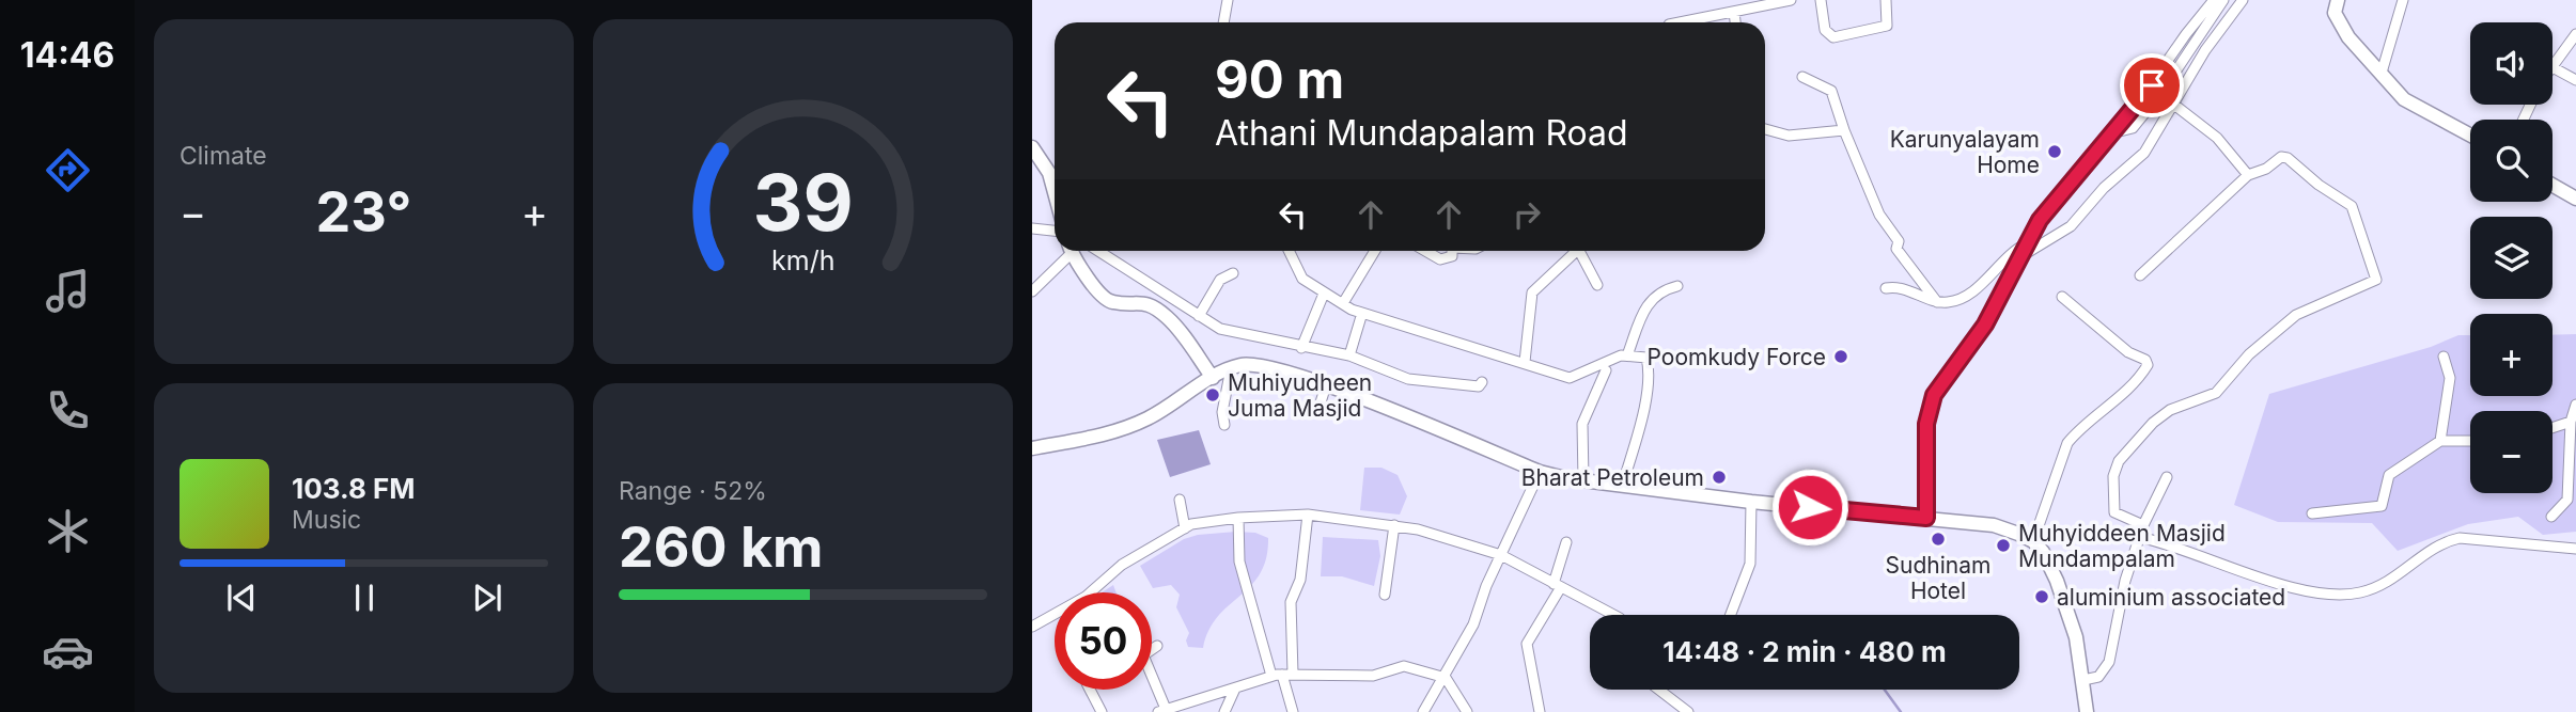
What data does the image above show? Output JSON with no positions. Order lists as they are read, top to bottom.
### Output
{
  "places": [
    "Karunyalayam Home",
    "Poomkudy Force",
    "Muhiyudheen Juma Masjid",
    "Bharat Petroleum",
    "Sudhinam Hotel",
    "Muhyiddeen Masjid Mundampalam",
    "aluminium associated"
  ],
  "page": {
    "tabs": "14:46",
    "tile": [
      "Climate",
      ["Range · 52%", "260 km"]
    ],
    "map_buttons": ["+", "−"],
    "turn": ["90 m", "Athani Mundapalam Road"],
    "heat": ["−", "23°", "+"],
    "song": ["103.8 FM", "Music"],
    "limit": "50",
    "trip": "14:48 · 2 min · 480 m",
    "gauge": ["39", "km/h"]
  }
}
